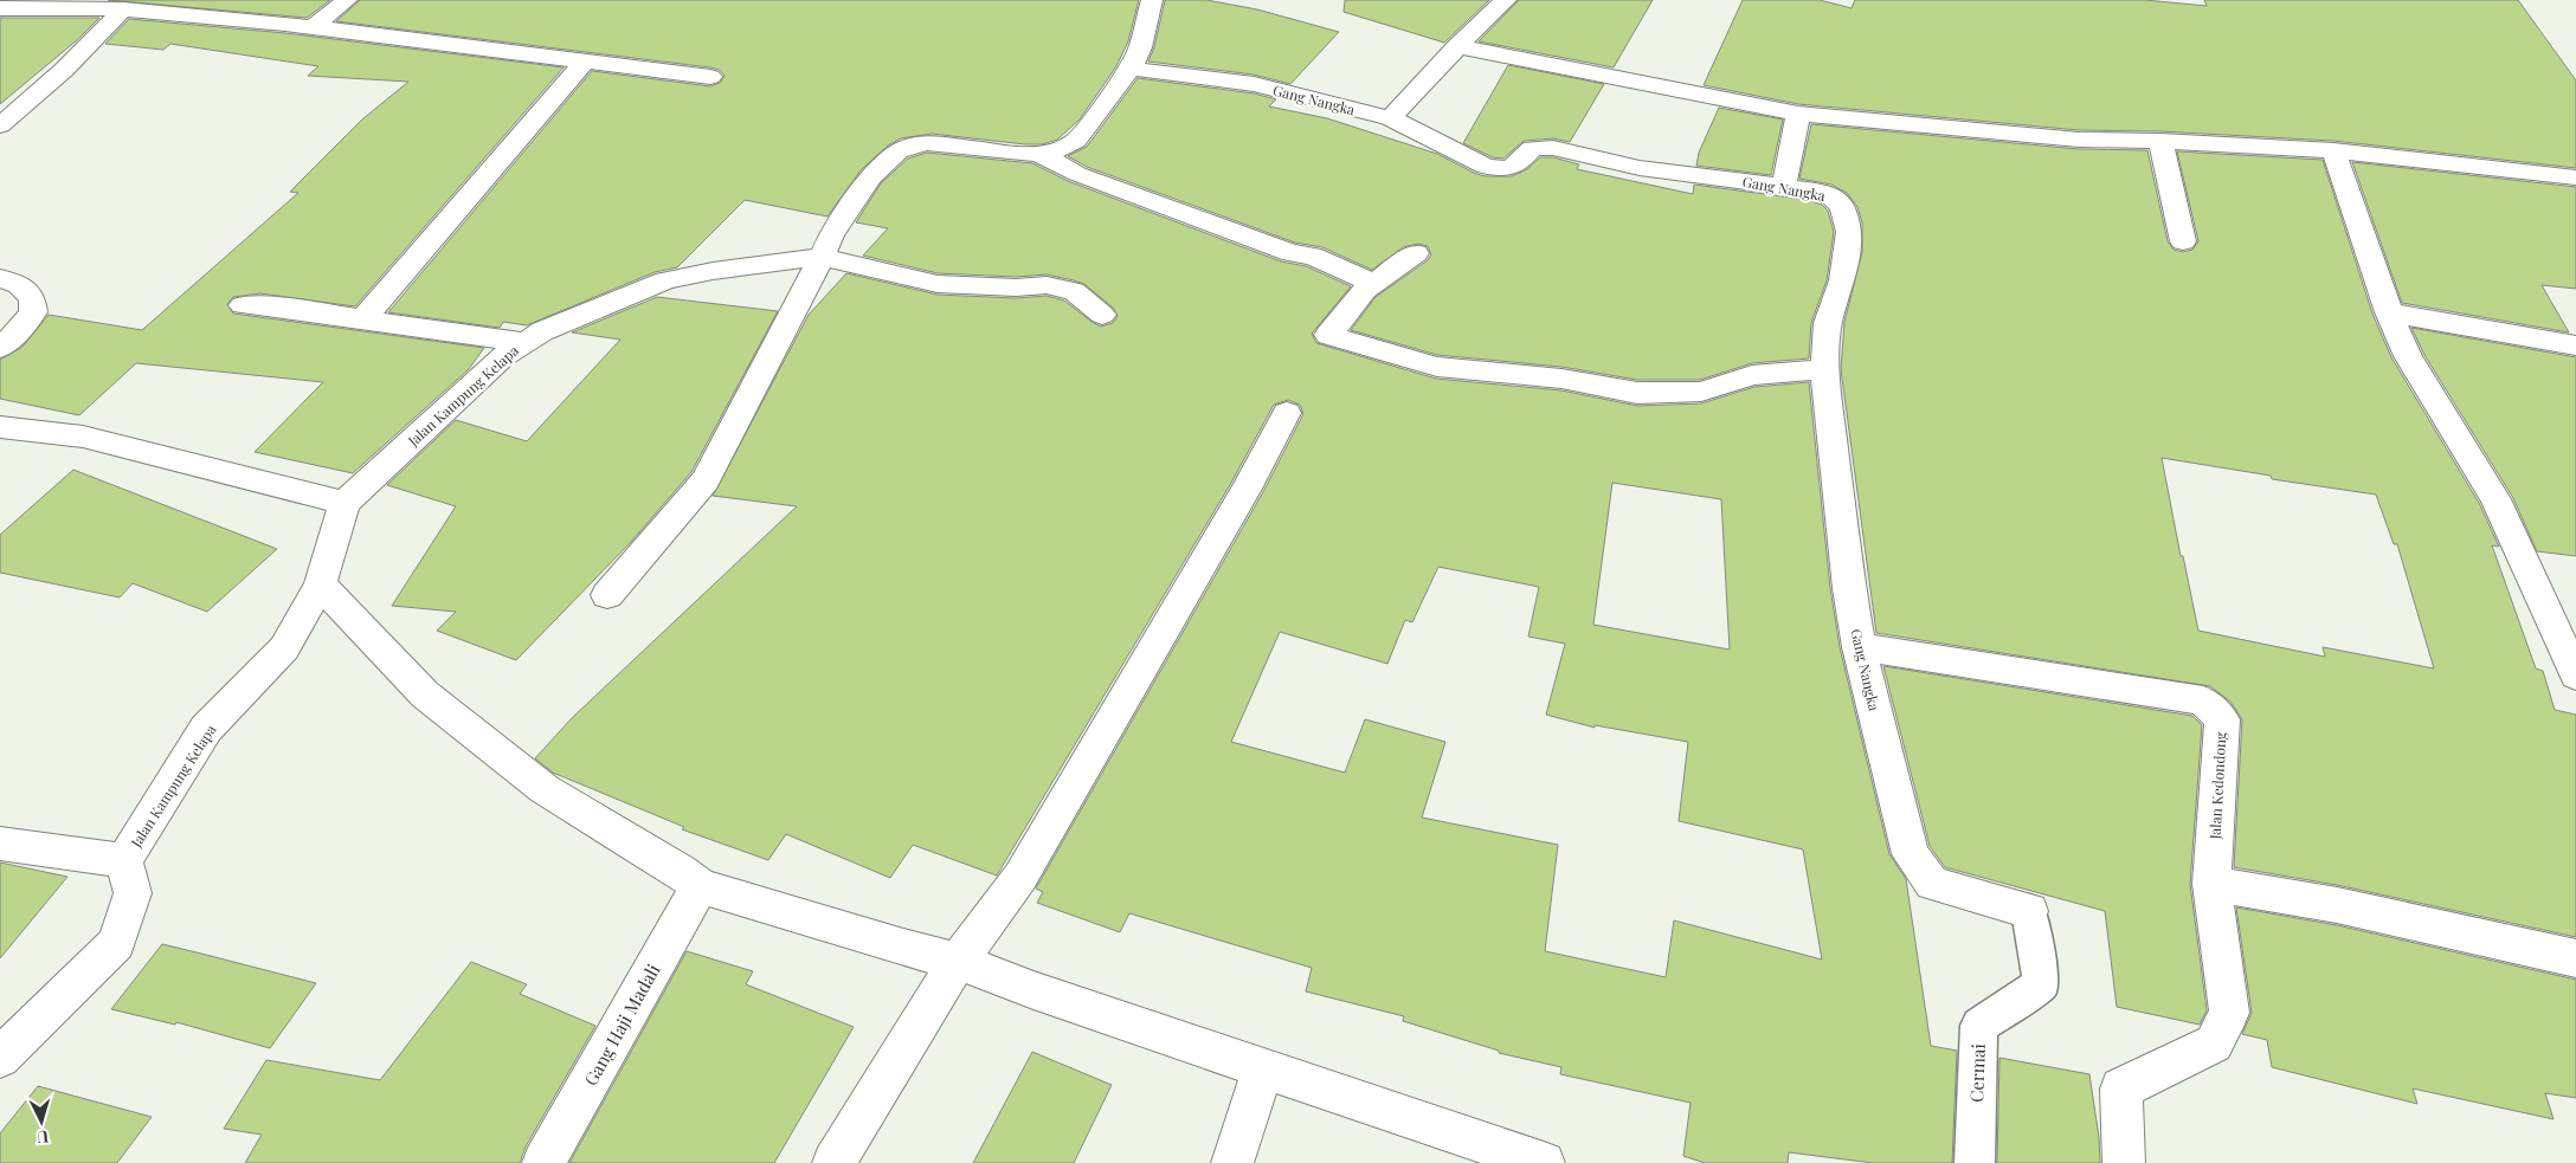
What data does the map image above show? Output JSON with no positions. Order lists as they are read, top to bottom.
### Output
{
  "streets": {
    "street": [
      "Gang Nangka",
      "Jalan Kampung Kelapa",
      "Jalan Kedondong",
      "Gang Haji Madali"
    ],
    "lane": ["Cermai"]
  },
  "crossings": [
    ["Gang Nangka", "Jalan Kedondong"],
    ["Gang Nangka", "Cermai"]
  ],
  "north": "bottom"
}
